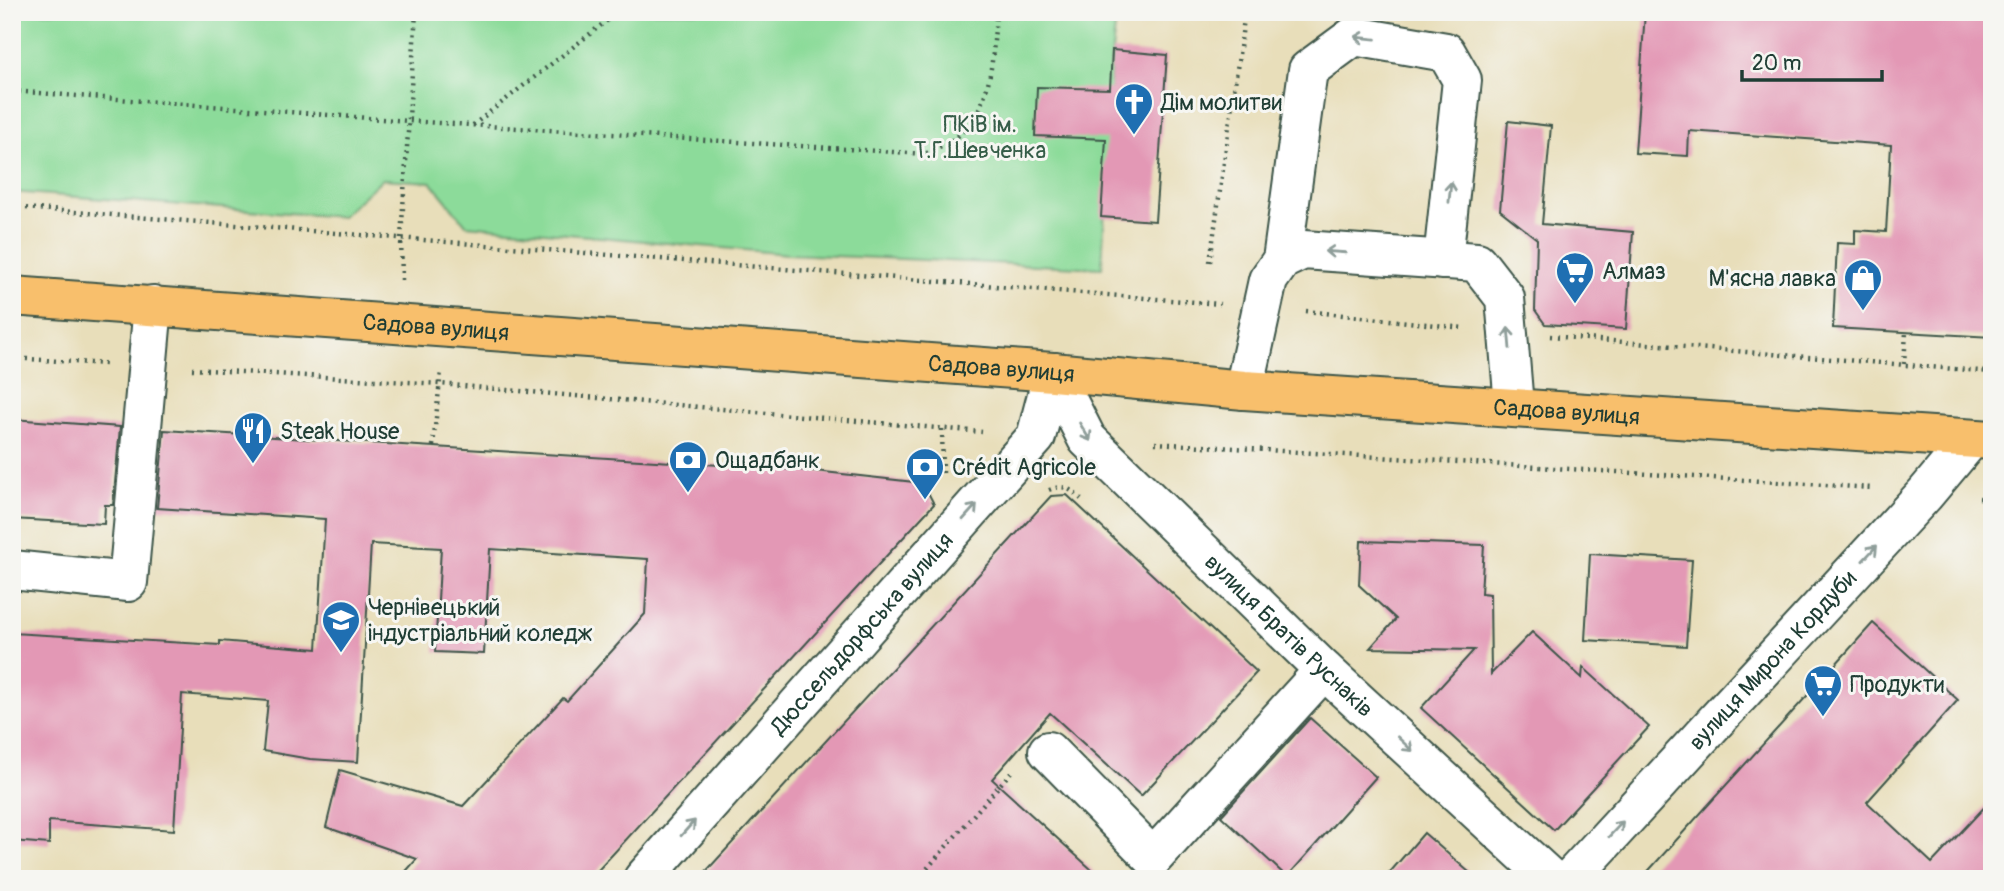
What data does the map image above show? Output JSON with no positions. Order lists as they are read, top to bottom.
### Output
{
  "streets": {
    "main road": ["Садова вулиця"],
    "street": ["Дюссельдорфська вулиця", "вулиця Братів Руснаків", "вулиця Мирона Кордуби"]
  },
  "crossings": [
    ["Садова вулиця", "Дюссельдорфська вулиця"],
    ["Садова вулиця", "вулиця Братів Руснаків"],
    ["Садова вулиця", "вулиця Мирона Кордуби"],
    ["Дюссельдорфська вулиця", "вулиця Братів Руснаків"]
  ],
  "one_way": ["Дюссельдорфська вулиця", "вулиця Братів Руснаків", "вулиця Мирона Кордуби"],
  "parks": ["ПКіВ ім. Т.Г.Шевченка"],
  "places": {
    "church": ["Дім молитви"],
    "supermarket": ["Алмаз", "Продукти"],
    "shop": ["М'ясна лавка"],
    "restaurant": ["Steak House"],
    "bank": ["Ощадбанк", "Crédit Agricole"],
    "school or university": ["Чернівецький індустріальний коледж"]
  },
  "scale_bar": "20 m"
}
